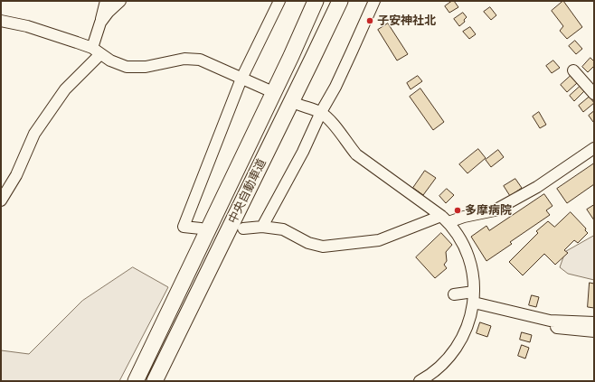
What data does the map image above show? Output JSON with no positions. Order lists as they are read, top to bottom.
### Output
{
  "streets": {
    "highway": ["中央自動車道"]
  },
  "places": ["子安神社北", "多摩病院"]
}
